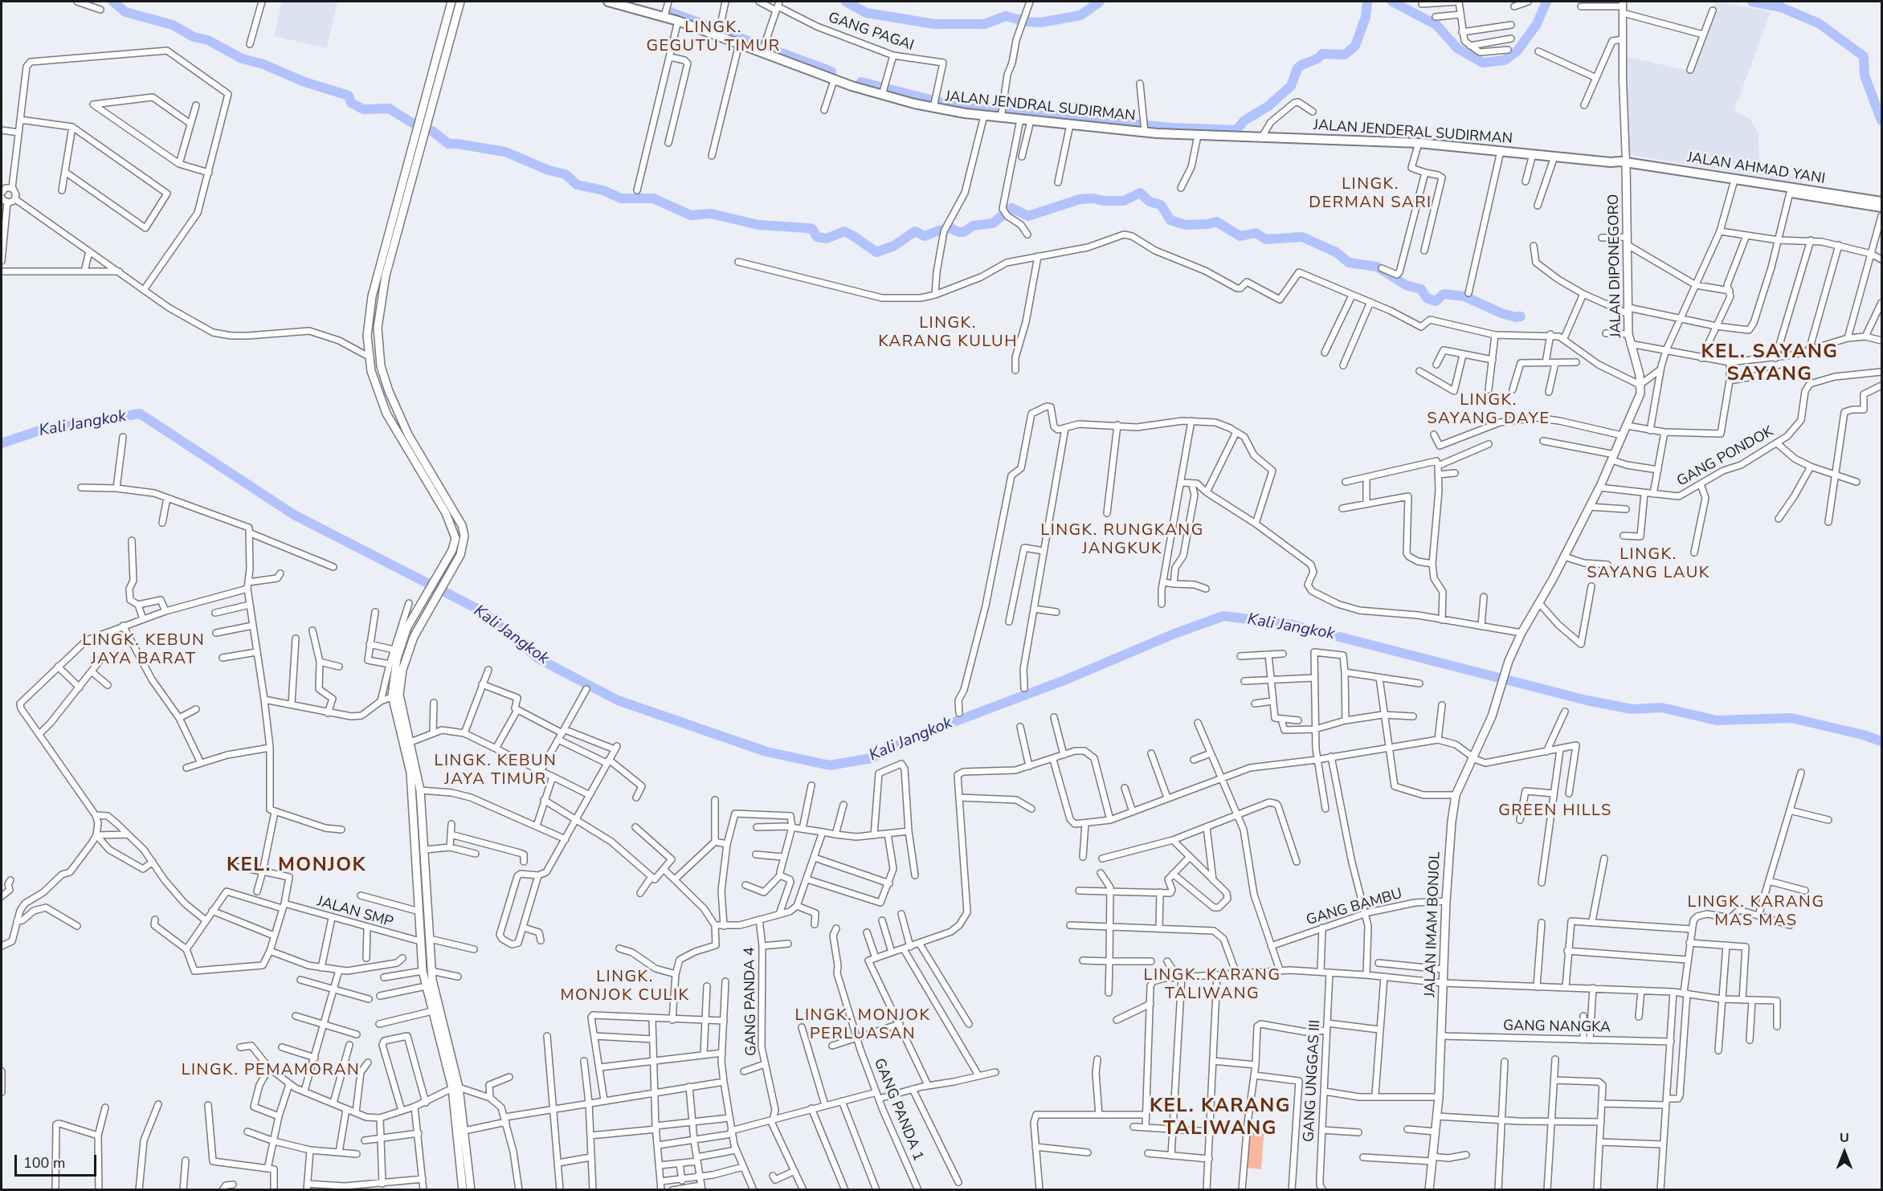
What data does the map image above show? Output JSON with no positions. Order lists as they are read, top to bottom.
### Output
{
  "streets": {
    "highway": ["JALAN JENDRAL SUDIRMAN", "JALAN JENDERAL SUDIRMAN", "JALAN AHMAD YANI"],
    "main road": ["JALAN DIPONEGORO", "JALAN IMAM BONJOL"],
    "street": [
      "GANG PAGAI",
      "GANG PONDOK",
      "GANG BAMBU",
      "JALAN SMP",
      "GANG PANDA 4",
      "GANG NANGKA",
      "GANG UNGGAS III",
      "GANG PANDA 1"
    ]
  },
  "crossings": [
    ["GANG PAGAI", "JALAN JENDRAL SUDIRMAN"],
    ["JALAN JENDRAL SUDIRMAN", "JALAN JENDERAL SUDIRMAN"],
    ["JALAN JENDERAL SUDIRMAN", "JALAN AHMAD YANI"],
    ["JALAN JENDERAL SUDIRMAN", "JALAN DIPONEGORO"],
    ["JALAN AHMAD YANI", "JALAN DIPONEGORO"],
    ["GANG BAMBU", "JALAN IMAM BONJOL"],
    ["JALAN IMAM BONJOL", "GANG NANGKA"]
  ],
  "districts": [
    "LINGK. GEGUTU TIMUR",
    "LINGK. DERMAN SARI",
    "LINGK. KARANG KULUH",
    "KEL. SAYANG SAYANG",
    "LINGK. SAYANG DAYE",
    "LINGK. RUNGKANG JANGKUK",
    "LINGK. SAYANG LAUK",
    "LINGK. KEBUN JAYA BARAT",
    "LINGK. KEBUN JAYA TIMUR",
    "GREEN HILLS",
    "KEL. MONJOK",
    "LINGK. KARANG MAS MAS",
    "LINGK. KARANG TALIWANG",
    "LINGK. MONJOK CULIK",
    "LINGK. MONJOK PERLUASAN",
    "LINGK. PEMAMORAN",
    "KEL. KARANG TALIWANG"
  ],
  "water": ["Kali Jangkok"],
  "scale_bar": "100 m",
  "north": "top"
}
